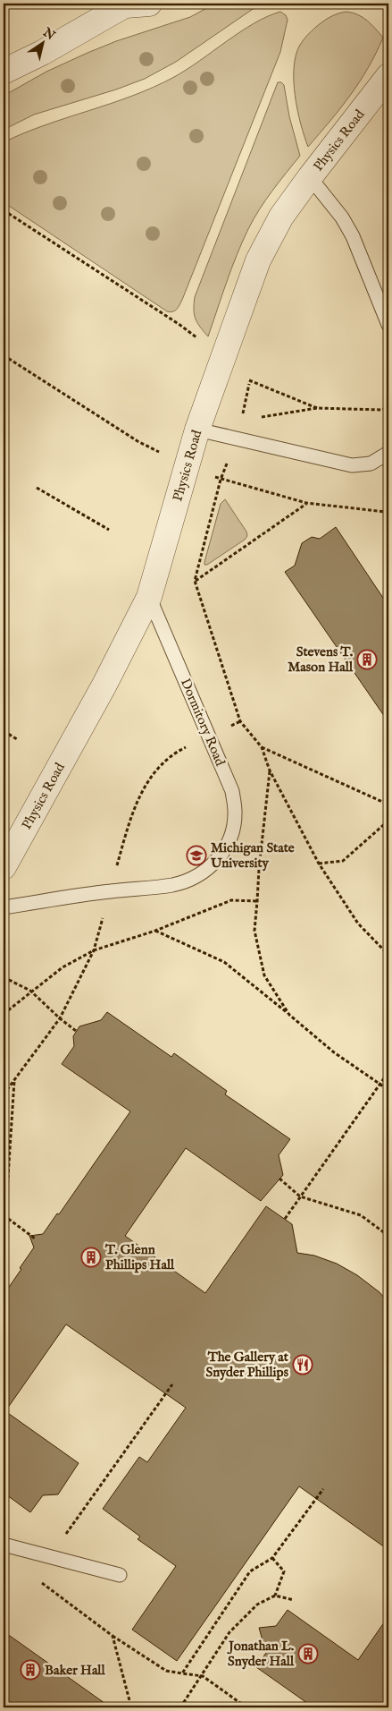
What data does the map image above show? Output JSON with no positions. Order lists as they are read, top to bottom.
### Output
{
  "streets": {
    "street": ["Physics Road"],
    "lane": ["Dormitory Road"]
  },
  "crossings": [
    ["Physics Road", "Dormitory Road"]
  ],
  "places": {
    "building": [
      "Stevens T. Mason Hall",
      "T. Glenn Phillips Hall",
      "Jonathan L. Snyder Hall",
      "Baker Hall"
    ],
    "school or university": ["Michigan State University"],
    "restaurant": ["The Gallery at Snyder Phillips"]
  },
  "north": "top right"
}
